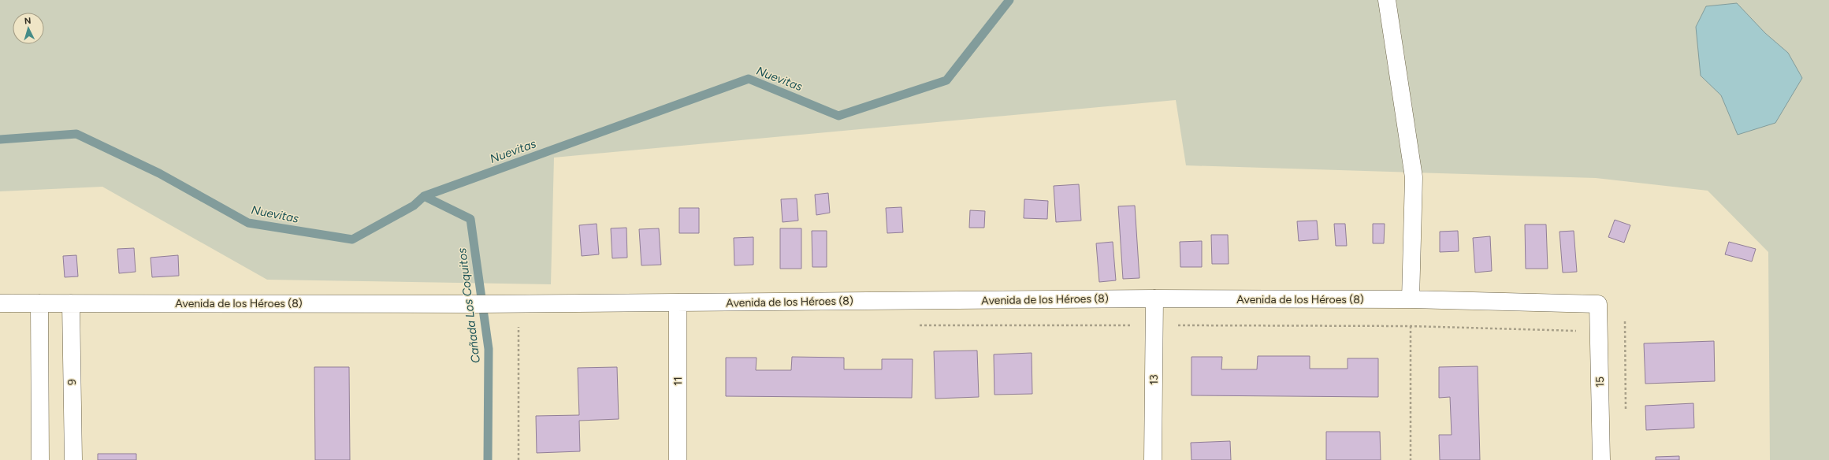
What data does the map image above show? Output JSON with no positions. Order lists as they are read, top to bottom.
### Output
{
  "streets": {
    "street": [
      "Avenida de los Héroes (8)",
      "13",
      "11",
      "9",
      "15"
    ]
  },
  "crossings": [
    ["Avenida de los Héroes (8)", "13"],
    ["Avenida de los Héroes (8)", "11"],
    ["Avenida de los Héroes (8)", "9"],
    ["Avenida de los Héroes (8)", "15"]
  ],
  "water": ["Nuevitas", "Cañada Los Coquitos"],
  "north": "top"
}
